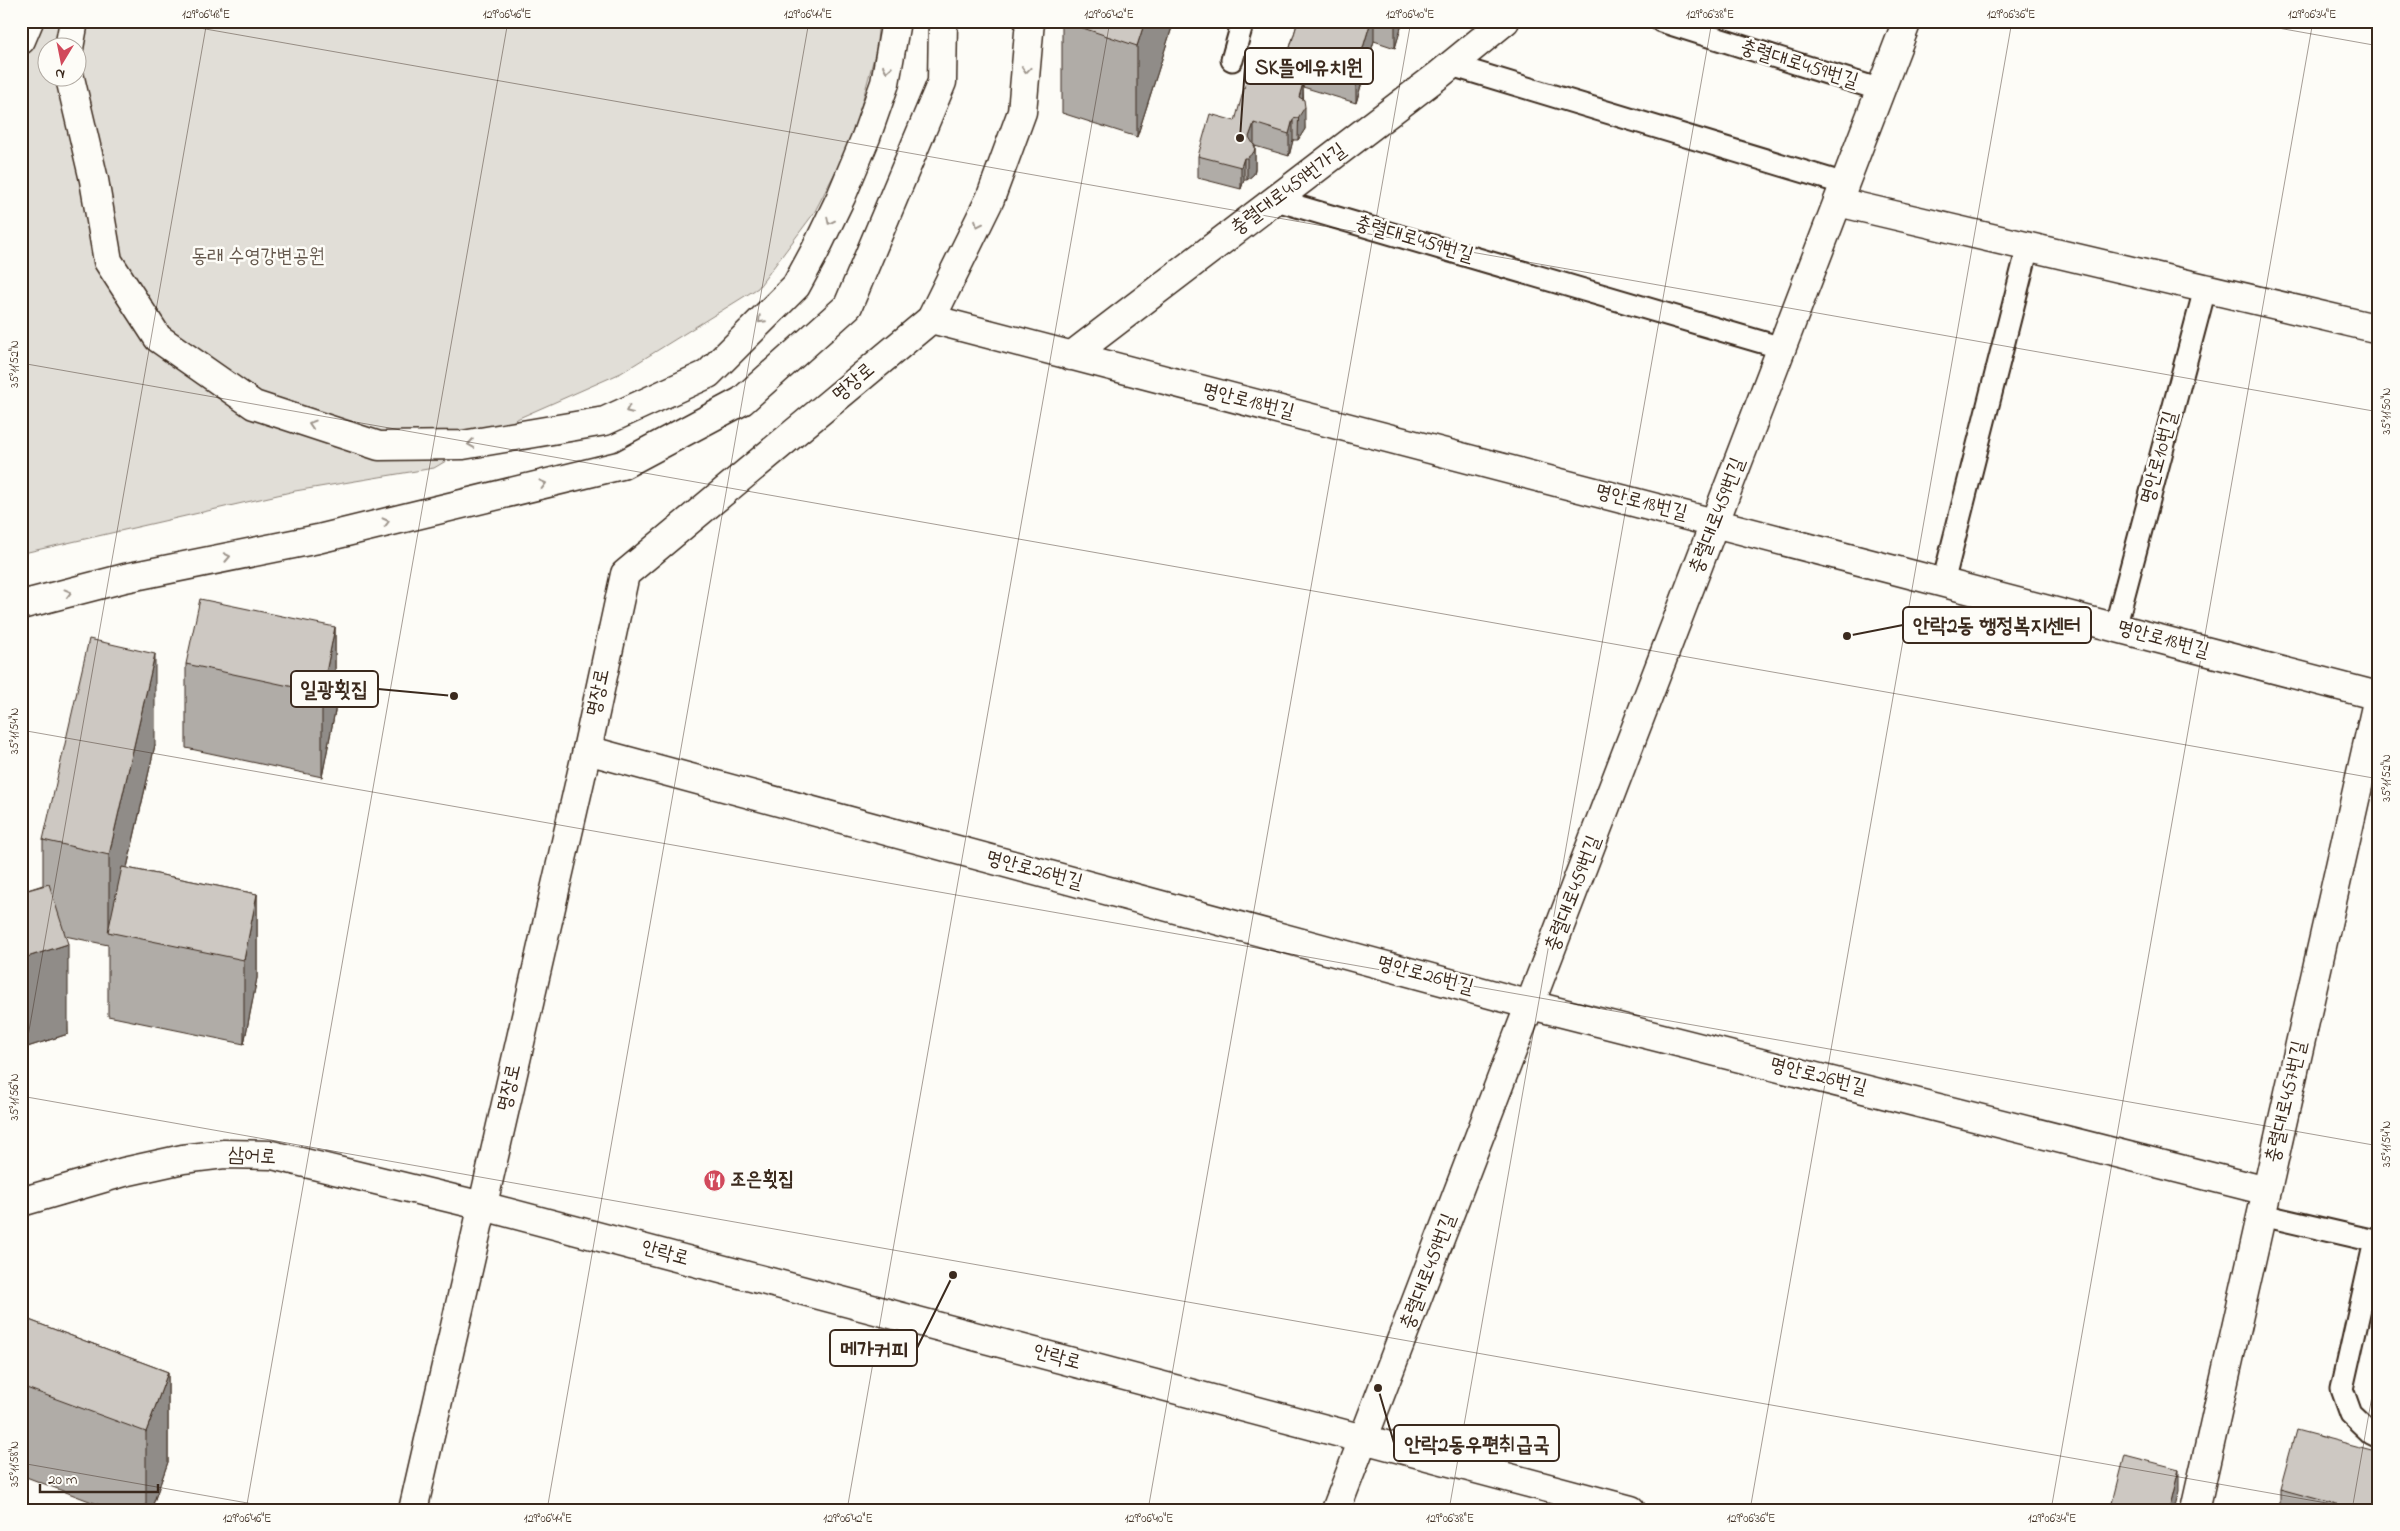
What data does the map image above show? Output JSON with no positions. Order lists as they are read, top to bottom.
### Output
{
  "streets": {
    "main road": [
      "충렬대로459번길",
      "충렬대로459번가길",
      "명장로",
      "명안로18번길",
      "명안로26번길",
      "충렬대로457번길",
      "삼어로",
      "안락로"
    ],
    "lane": ["명안로10번길"]
  },
  "crossings": [
    ["충렬대로459번길", "충렬대로459번가길"],
    ["충렬대로459번길", "명안로18번길"],
    ["충렬대로459번길", "명안로26번길"],
    ["충렬대로459번길", "안락로"],
    ["충렬대로459번가길", "명안로18번길"],
    ["명장로", "명안로18번길"],
    ["명장로", "명안로26번길"],
    ["명장로", "삼어로"],
    ["명장로", "안락로"],
    ["명안로18번길", "명안로10번길"],
    ["명안로18번길", "충렬대로457번길"],
    ["명안로26번길", "충렬대로457번길"],
    ["삼어로", "안락로"]
  ],
  "parks": ["동래 수영강변공원"],
  "places": {
    "other": [
      "SK뜰에유치원",
      "안락2동 행정복지센터",
      "일광횟집",
      "메가커피",
      "안락2동우편취급국"
    ],
    "restaurant": ["조은횟집"]
  },
  "scale_bar": "20 m",
  "north": "bottom",
  "coordinates": [
    "129°06'48\"E",
    "129°06'46\"E",
    "129°06'44\"E",
    "129°06'42\"E",
    "129°06'40\"E",
    "129°06'38\"E",
    "129°06'36\"E",
    "129°06'34\"E",
    "35°11'52\"N",
    "35°11'50\"N",
    "35°11'54\"N",
    "35°11'56\"N",
    "35°11'58\"N"
  ]
}
